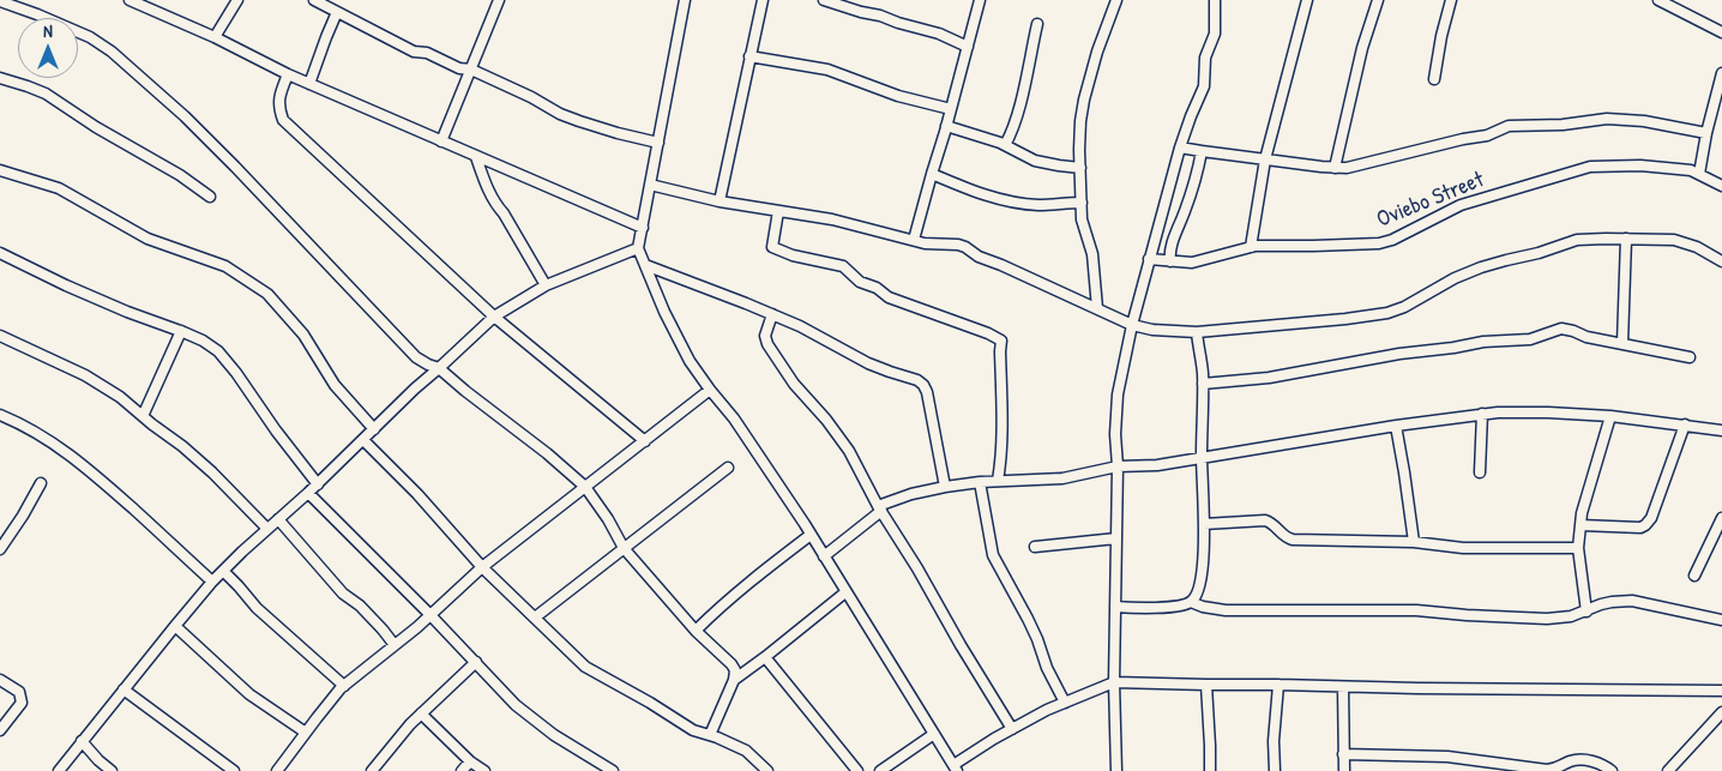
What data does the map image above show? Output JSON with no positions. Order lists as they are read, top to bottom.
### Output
{
  "streets": {
    "street": ["Oviebo Street"]
  },
  "north": "top"
}
